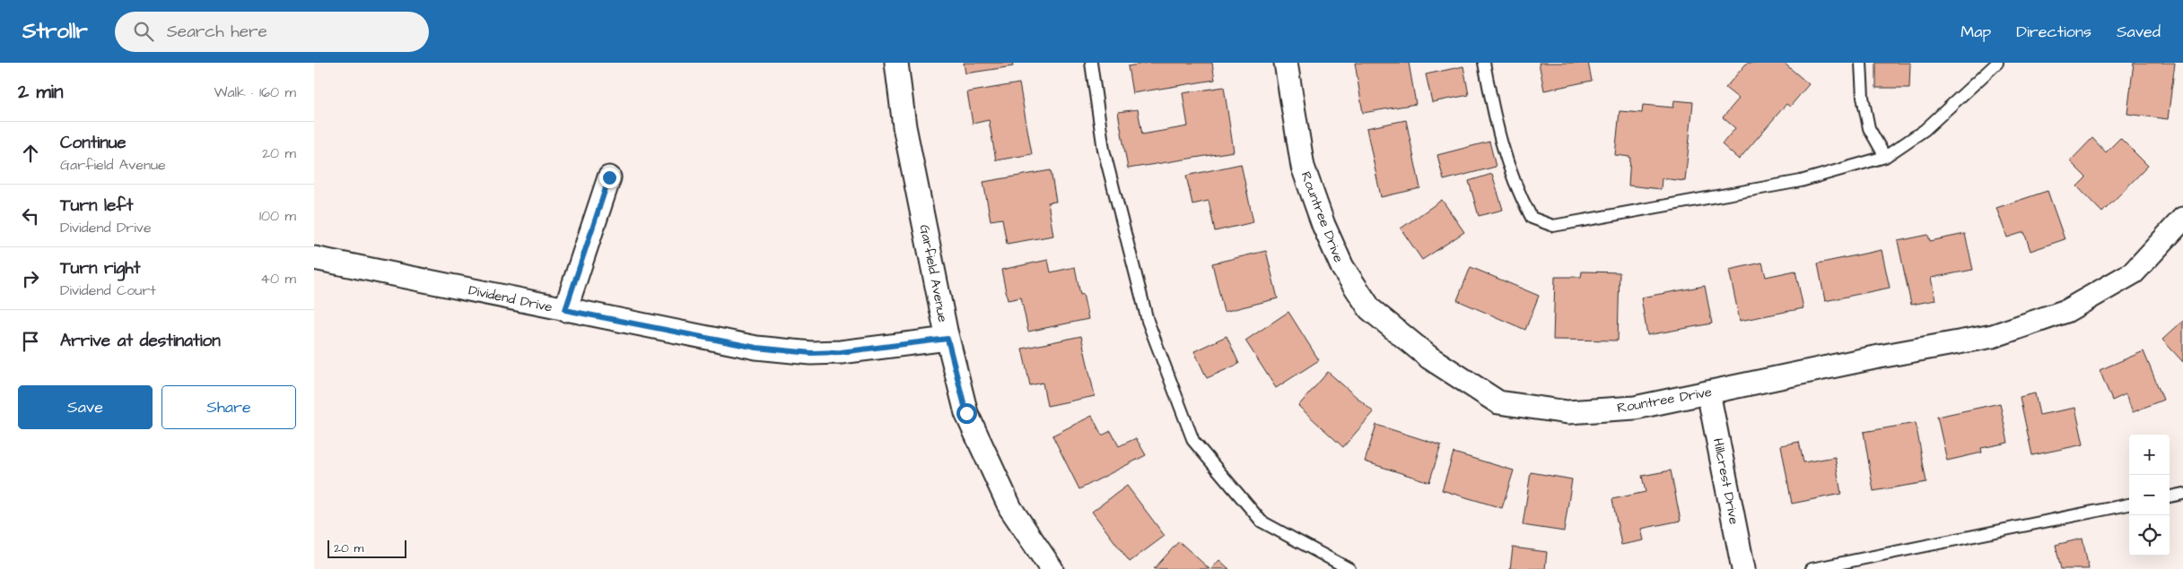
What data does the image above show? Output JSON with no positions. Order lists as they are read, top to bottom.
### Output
{
  "streets": {
    "street": [
      "Rountree Drive",
      "Garfield Avenue",
      "Dividend Drive",
      "Hillcrest Drive"
    ]
  },
  "crossings": [
    ["Rountree Drive", "Hillcrest Drive"],
    ["Garfield Avenue", "Dividend Drive"]
  ],
  "scale_bar": "20 m",
  "page": {
    "header": "Strollr",
    "search": "Search here",
    "nav": ["Map", "Directions", "Saved"],
    "heading": ["2 min", "Walk · 160 m"],
    "list": [
      ["Continue", "Garfield Avenue", "20 m"],
      ["Turn left", "Dividend Drive", "100 m"],
      ["Turn right", "Dividend Court", "40 m"],
      "Arrive at destination"
    ],
    "buttons": ["Save", "Share"],
    "map_buttons": ["+", "−"],
    "scale": "20 m"
  }
}
